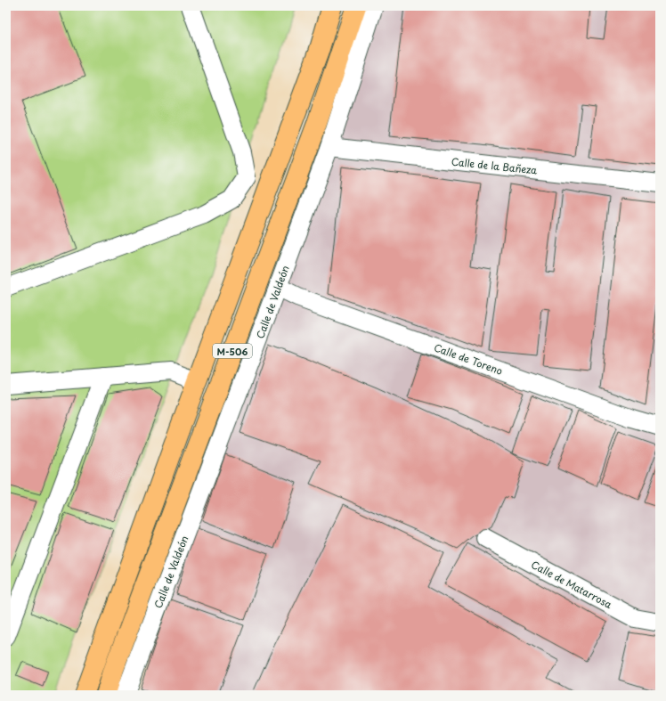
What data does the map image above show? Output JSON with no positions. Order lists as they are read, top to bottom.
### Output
{
  "streets": {
    "main road": ["M-506"],
    "street": [
      "Calle de la Bañeza",
      "Calle de Valdeón",
      "Calle de Toreno",
      "Calle de Matarrosa"
    ]
  },
  "crossings": [
    ["Calle de la Bañeza", "Calle de Valdeón"],
    ["Calle de Valdeón", "Calle de Toreno"]
  ]
}
